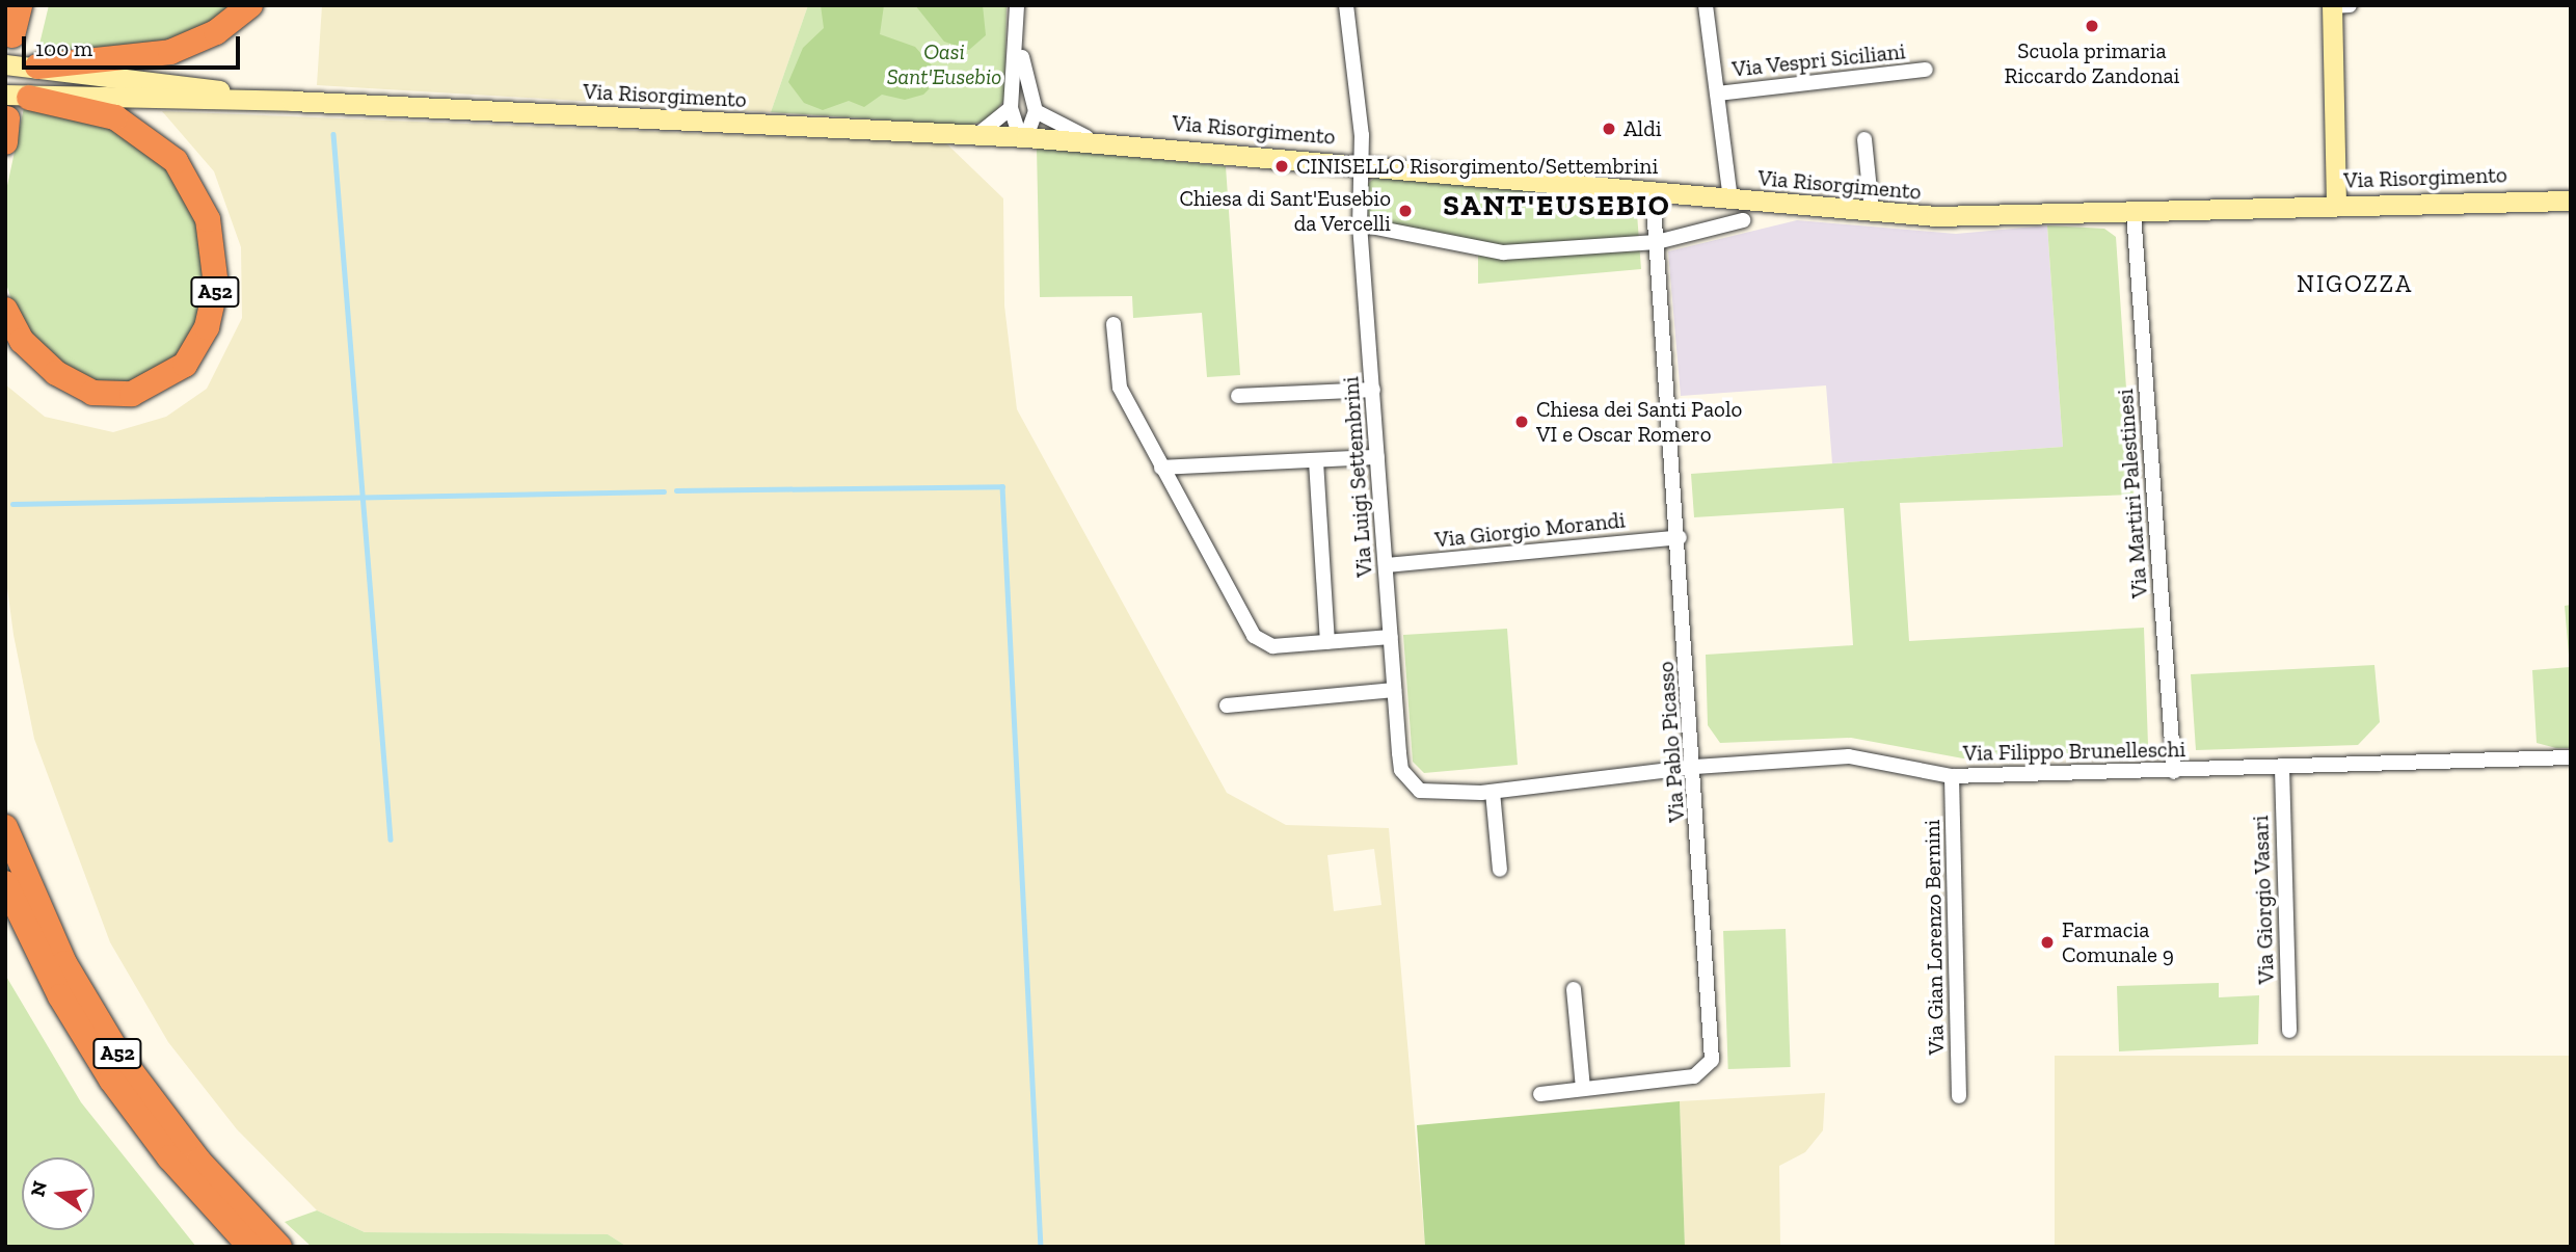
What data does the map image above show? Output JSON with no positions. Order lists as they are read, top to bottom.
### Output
{
  "streets": {
    "highway": ["A52"],
    "street": [
      "Via Vespri Siciliani",
      "Via Risorgimento",
      "Via Luigi Settembrini",
      "Via Martiri Palestinesi",
      "Via Giorgio Morandi",
      "Via Pablo Picasso",
      "Via Filippo Brunelleschi",
      "Via Giorgio Vasari",
      "Via Gian Lorenzo Bernini"
    ]
  },
  "crossings": [
    ["Via Risorgimento", "A52"],
    ["Via Risorgimento", "Via Luigi Settembrini"],
    ["Via Risorgimento", "Via Martiri Palestinesi"],
    ["Via Risorgimento", "Via Pablo Picasso"],
    ["Via Luigi Settembrini", "Via Giorgio Morandi"],
    ["Via Luigi Settembrini", "Via Filippo Brunelleschi"],
    ["Via Martiri Palestinesi", "Via Filippo Brunelleschi"],
    ["Via Giorgio Morandi", "Via Pablo Picasso"],
    ["Via Pablo Picasso", "Via Filippo Brunelleschi"],
    ["Via Filippo Brunelleschi", "Via Giorgio Vasari"],
    ["Via Filippo Brunelleschi", "Via Gian Lorenzo Bernini"]
  ],
  "districts": ["SANT'EUSEBIO", "NIGOZZA"],
  "parks": ["Oasi Sant'Eusebio"],
  "places": [
    "Scuola primaria Riccardo Zandonai",
    "Aldi",
    "CINISELLO Risorgimento/Settembrini",
    "Chiesa di Sant'Eusebio da Vercelli",
    "Chiesa dei Santi Paolo VI e Oscar Romero",
    "Farmacia Comunale 9"
  ],
  "scale_bar": "100 m",
  "north": "left"
}
